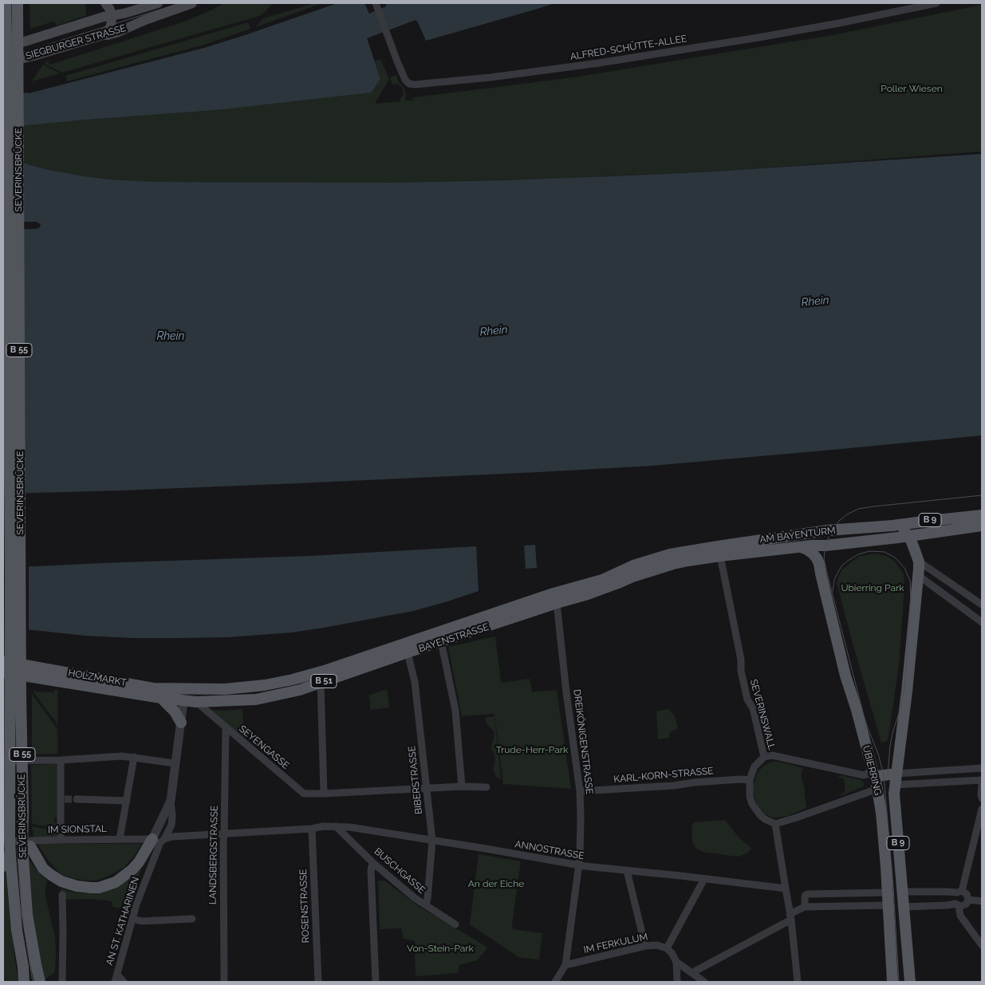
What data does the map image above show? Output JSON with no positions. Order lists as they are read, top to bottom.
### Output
{
  "streets": {
    "main road": [
      "SIEGBURGER STRASSE",
      "SEVERINSBRÜCKE",
      "B 55",
      "B 9",
      "AM BAYENTURM",
      "BAYENSTRASSE",
      "HOLZMARKT",
      "B 51",
      "UBIERRING"
    ],
    "street": [
      "ALFRED-SCHÜTTE-ALLEE",
      "SEVERINSWALL",
      "DREIKÖNIGENSTRASSE",
      "SEYENGASSE",
      "KARL-KORN-STRASSE",
      "BIBERSTRASSE",
      "IM SIONSTAL",
      "ANNOSTRASSE",
      "LANDSBERGSTRASSE",
      "BUSCHGASSE",
      "ROSENSTRASSE",
      "AN ST. KATHARINEN",
      "IM FERKULUM"
    ]
  },
  "crossings": [
    ["SEVERINSBRÜCKE", "IM SIONSTAL"],
    ["B 9", "AM BAYENTURM"],
    ["B 9", "B 51"],
    ["B 9", "UBIERRING"],
    ["AM BAYENTURM", "BAYENSTRASSE"],
    ["AM BAYENTURM", "B 51"],
    ["AM BAYENTURM", "SEVERINSWALL"],
    ["BAYENSTRASSE", "HOLZMARKT"],
    ["BAYENSTRASSE", "SEVERINSWALL"],
    ["BAYENSTRASSE", "DREIKÖNIGENSTRASSE"],
    ["BAYENSTRASSE", "SEYENGASSE"],
    ["BAYENSTRASSE", "BIBERSTRASSE"],
    ["SEVERINSWALL", "KARL-KORN-STRASSE"],
    ["DREIKÖNIGENSTRASSE", "KARL-KORN-STRASSE"],
    ["DREIKÖNIGENSTRASSE", "ANNOSTRASSE"],
    ["DREIKÖNIGENSTRASSE", "IM FERKULUM"],
    ["SEYENGASSE", "BIBERSTRASSE"],
    ["SEYENGASSE", "LANDSBERGSTRASSE"],
    ["BIBERSTRASSE", "ANNOSTRASSE"],
    ["BIBERSTRASSE", "BUSCHGASSE"],
    ["ANNOSTRASSE", "BUSCHGASSE"],
    ["ANNOSTRASSE", "ROSENSTRASSE"]
  ],
  "water": ["Rhein"],
  "parks": [
    "Poller Wiesen",
    "Ubierring Park",
    "Trude-Herr-Park",
    "An der Eiche",
    "Von-Stein-Park"
  ]
}
